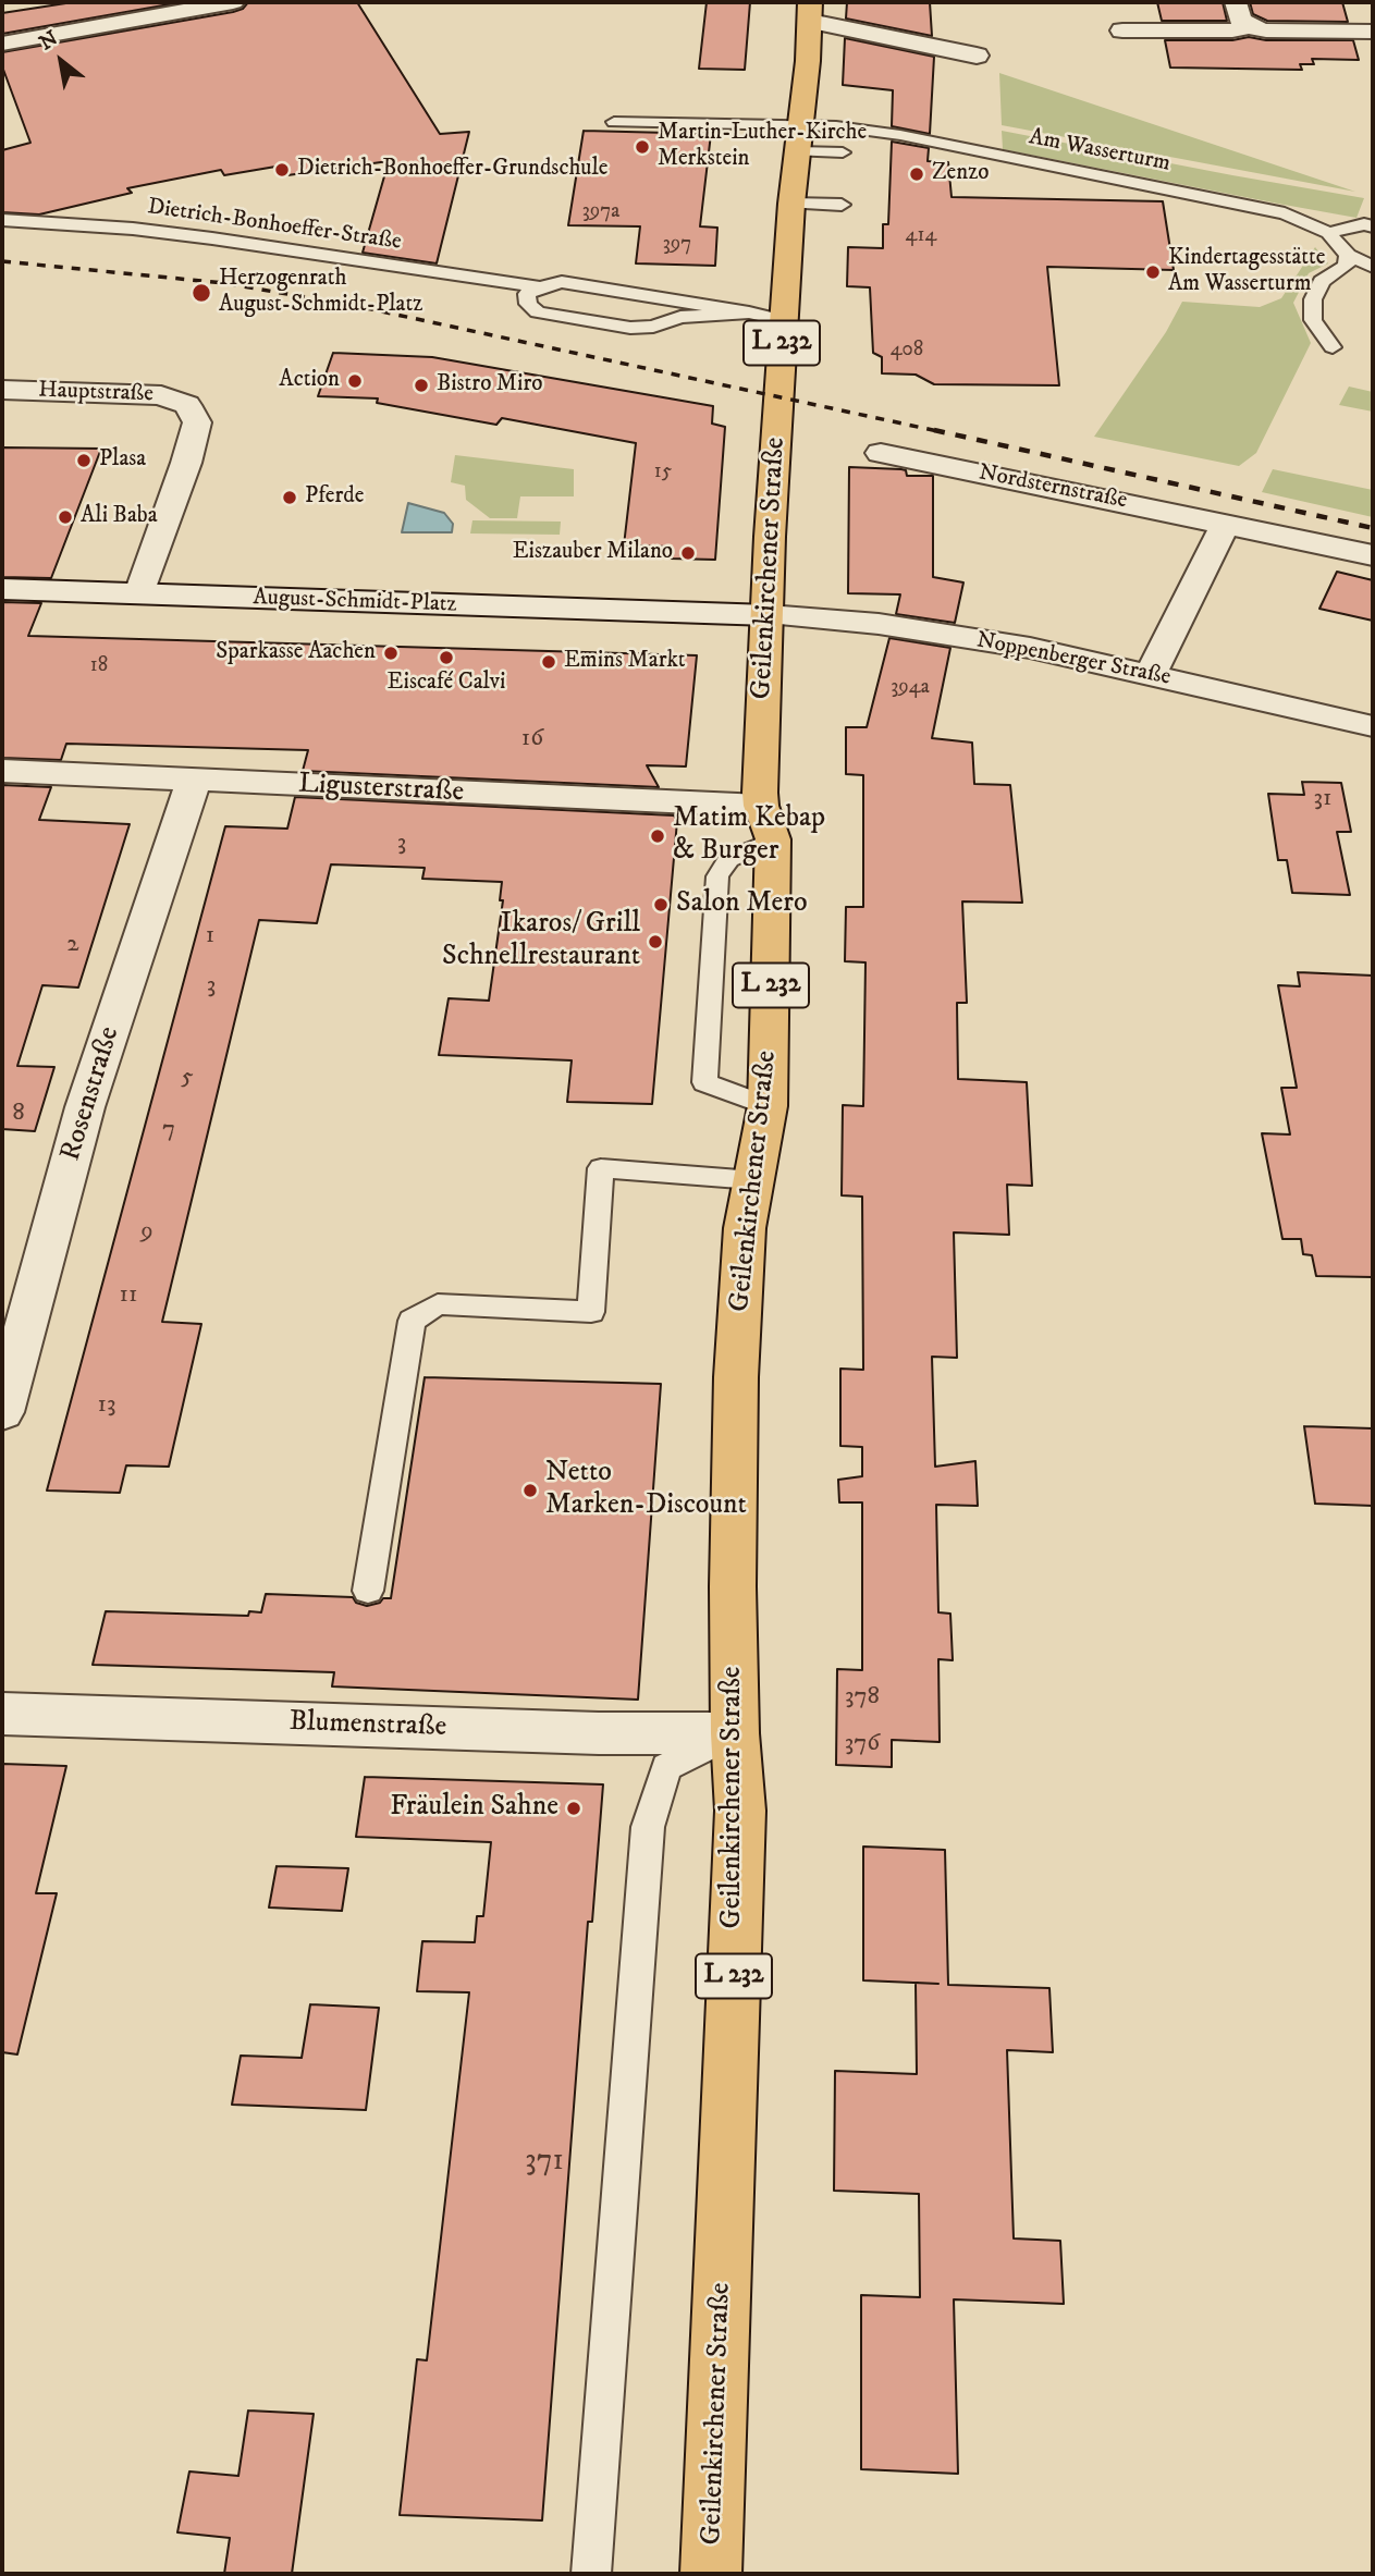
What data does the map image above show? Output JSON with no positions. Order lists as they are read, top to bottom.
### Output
{
  "streets": {
    "main road": ["L 232", "Geilenkirchener Straße"],
    "street": [
      "Hauptstraße",
      "Nordsternstraße",
      "August-Schmidt-Platz",
      "Noppenberger Straße",
      "Ligusterstraße",
      "Rosenstraße",
      "Blumenstraße"
    ],
    "lane": ["Am Wasserturm", "Dietrich-Bonhoeffer-Straße"]
  },
  "crossings": [
    ["Am Wasserturm", "Geilenkirchener Straße"],
    ["Dietrich-Bonhoeffer-Straße", "Geilenkirchener Straße"],
    ["Hauptstraße", "August-Schmidt-Platz"],
    ["Geilenkirchener Straße", "August-Schmidt-Platz"],
    ["Geilenkirchener Straße", "Noppenberger Straße"],
    ["Geilenkirchener Straße", "Ligusterstraße"],
    ["Geilenkirchener Straße", "Blumenstraße"],
    ["August-Schmidt-Platz", "Noppenberger Straße"],
    ["Ligusterstraße", "Rosenstraße"]
  ],
  "places": [
    "Martin-Luther-Kirche Merkstein",
    "Dietrich-Bonhoeffer-Grundschule",
    "Zenzo",
    "Kindertagesstätte Am Wasserturm",
    "Herzogenrath August-Schmidt-Platz",
    "Action",
    "Bistro Miro",
    "Plasa",
    "Pferde",
    "Ali Baba",
    "Eiszauber Milano",
    "Sparkasse Aachen",
    "Eiscafé Calvi",
    "Emins Markt",
    "Matim Kebap & Burger",
    "Salon Mero",
    "Ikaros/ Grill Schnellrestaurant",
    "Netto Marken-Discount",
    "Fräulein Sahne"
  ],
  "house_numbers": [
    "397a",
    "414",
    "397",
    "408",
    "15",
    "18",
    "394a",
    "16",
    "31",
    "3",
    "1",
    "2",
    "3",
    "5",
    "8",
    "7",
    "9",
    "11",
    "13",
    "378",
    "376",
    "371"
  ],
  "north": "top left"
}
